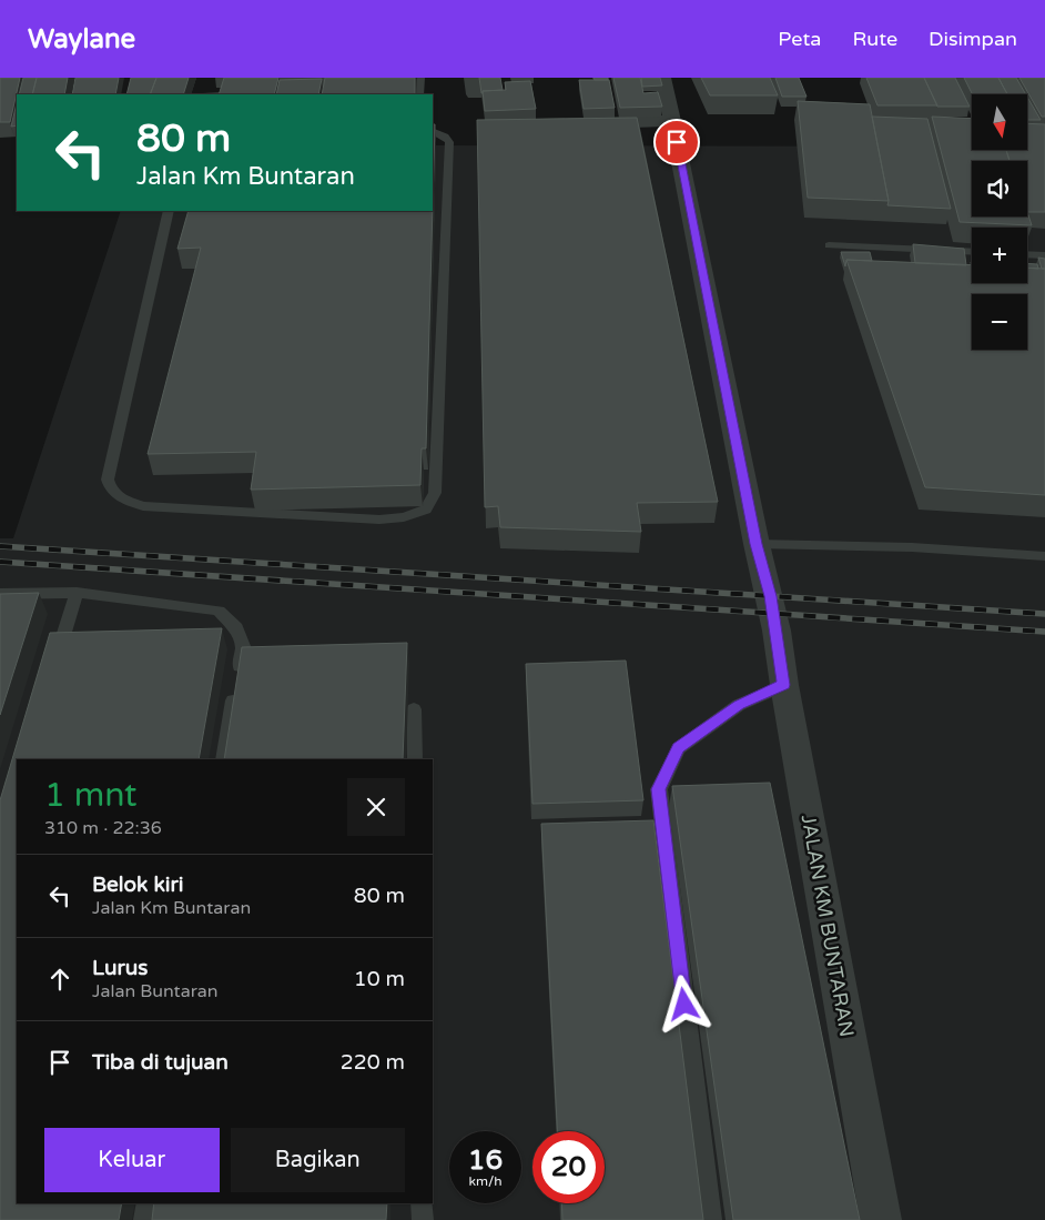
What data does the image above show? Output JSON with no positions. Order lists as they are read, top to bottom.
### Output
{
  "streets": {
    "street": ["JALAN KM BUNTARAN"]
  },
  "north": "bottom",
  "page": {
    "header": "Waylane",
    "nav": ["Peta", "Rute", "Disimpan"],
    "map_buttons": ["+", "−"],
    "turn": ["80 m", "Jalan Km Buntaran"],
    "heading": ["1 mnt", "310 m · 22:36"],
    "list": [
      {
        "name": "Belok kiri",
        "note": "Jalan Km Buntaran",
        "value": "80 m"
      },
      {
        "name": "Lurus",
        "note": "Jalan Buntaran",
        "value": "10 m"
      },
      {
        "name": "Tiba di tujuan",
        "value": "220 m"
      }
    ],
    "buttons": ["Keluar", "Bagikan"],
    "speed": "16 km/h",
    "limit": "20"
  }
}
